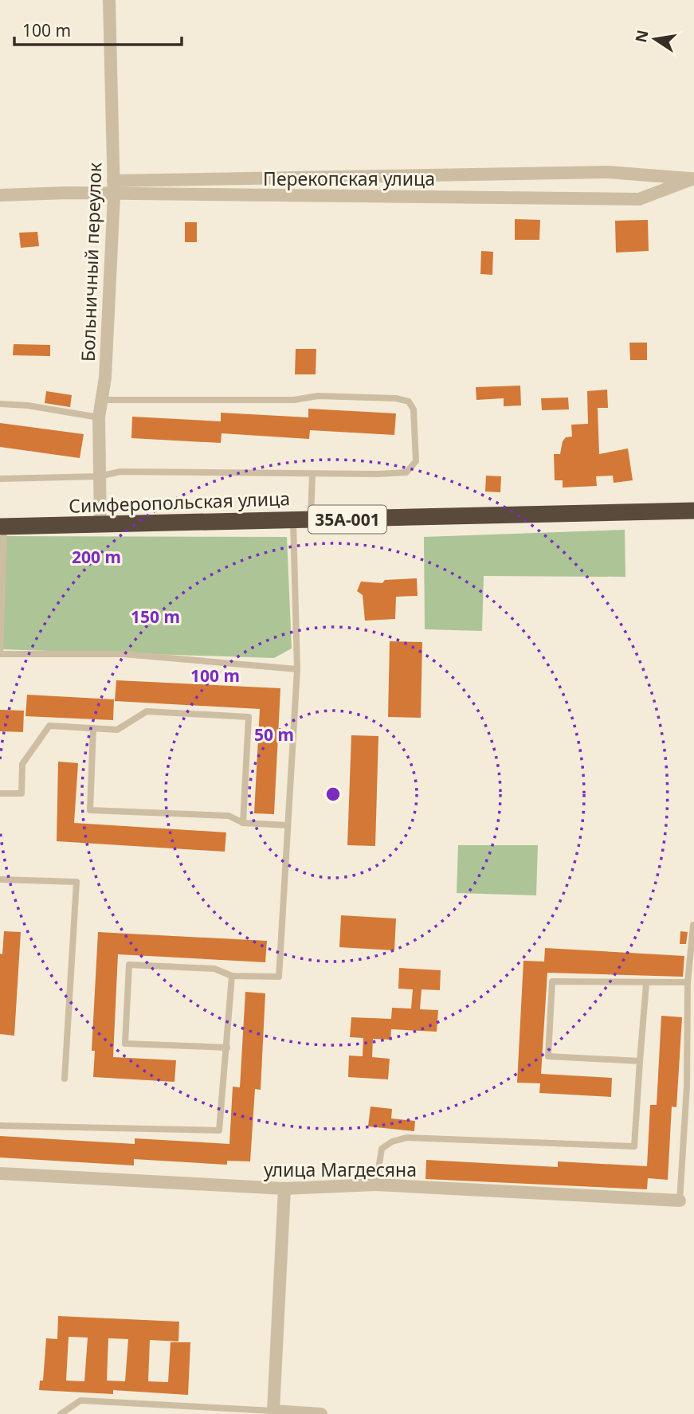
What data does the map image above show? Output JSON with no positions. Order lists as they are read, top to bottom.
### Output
{
  "streets": {
    "highway": ["Симферопольская улица", "35А-001"],
    "street": ["Перекопская улица", "Больничный переулок", "улица Магдесяна"]
  },
  "crossings": [
    ["Перекопская улица", "Больничный переулок"],
    ["Больничный переулок", "Симферопольская улица"]
  ],
  "scale_bar": "100 m",
  "north": "left",
  "rings": [
    "200 m",
    "150 m",
    "100 m",
    "50 m"
  ]
}
